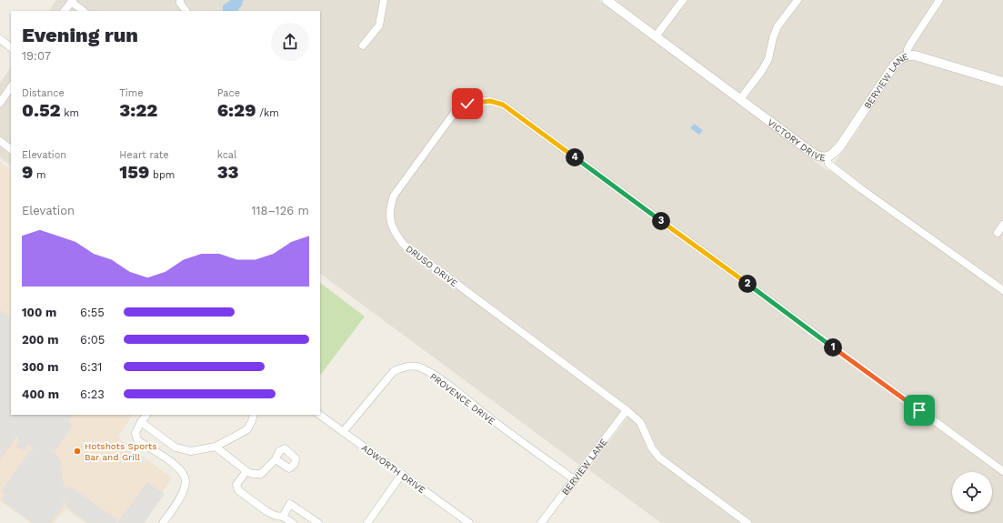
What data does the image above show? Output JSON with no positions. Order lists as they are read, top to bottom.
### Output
{
  "streets": {
    "street": [
      "BERVIEW LANE",
      "VICTORY DRIVE",
      "DRUSO DRIVE",
      "PROVENCE DRIVE",
      "ADWORTH DRIVE"
    ]
  },
  "crossings": [
    ["BERVIEW LANE", "VICTORY DRIVE"],
    ["BERVIEW LANE", "DRUSO DRIVE"],
    ["BERVIEW LANE", "PROVENCE DRIVE"],
    ["PROVENCE DRIVE", "ADWORTH DRIVE"]
  ],
  "places": ["Hotshots Sports Bar and Grill"],
  "page": {
    "heading": ["Evening run", "19:07"],
    "stats": [
      ["Distance", "0.52 km"],
      ["Time", "3:22"],
      ["Pace", "6:29 /km"],
      ["Elevation", "9 m"],
      ["Heart rate", "159 bpm"],
      ["kcal", "33"]
    ],
    "pins": [
      "4",
      "3",
      "2",
      "1"
    ],
    "chart": ["Elevation", "118–126 m"],
    "list": [
      {
        "name": "100 m",
        "note": "6:55"
      },
      {
        "name": "200 m",
        "note": "6:05"
      },
      {
        "name": "300 m",
        "note": "6:31"
      },
      {
        "name": "400 m",
        "note": "6:23"
      }
    ]
  }
}
